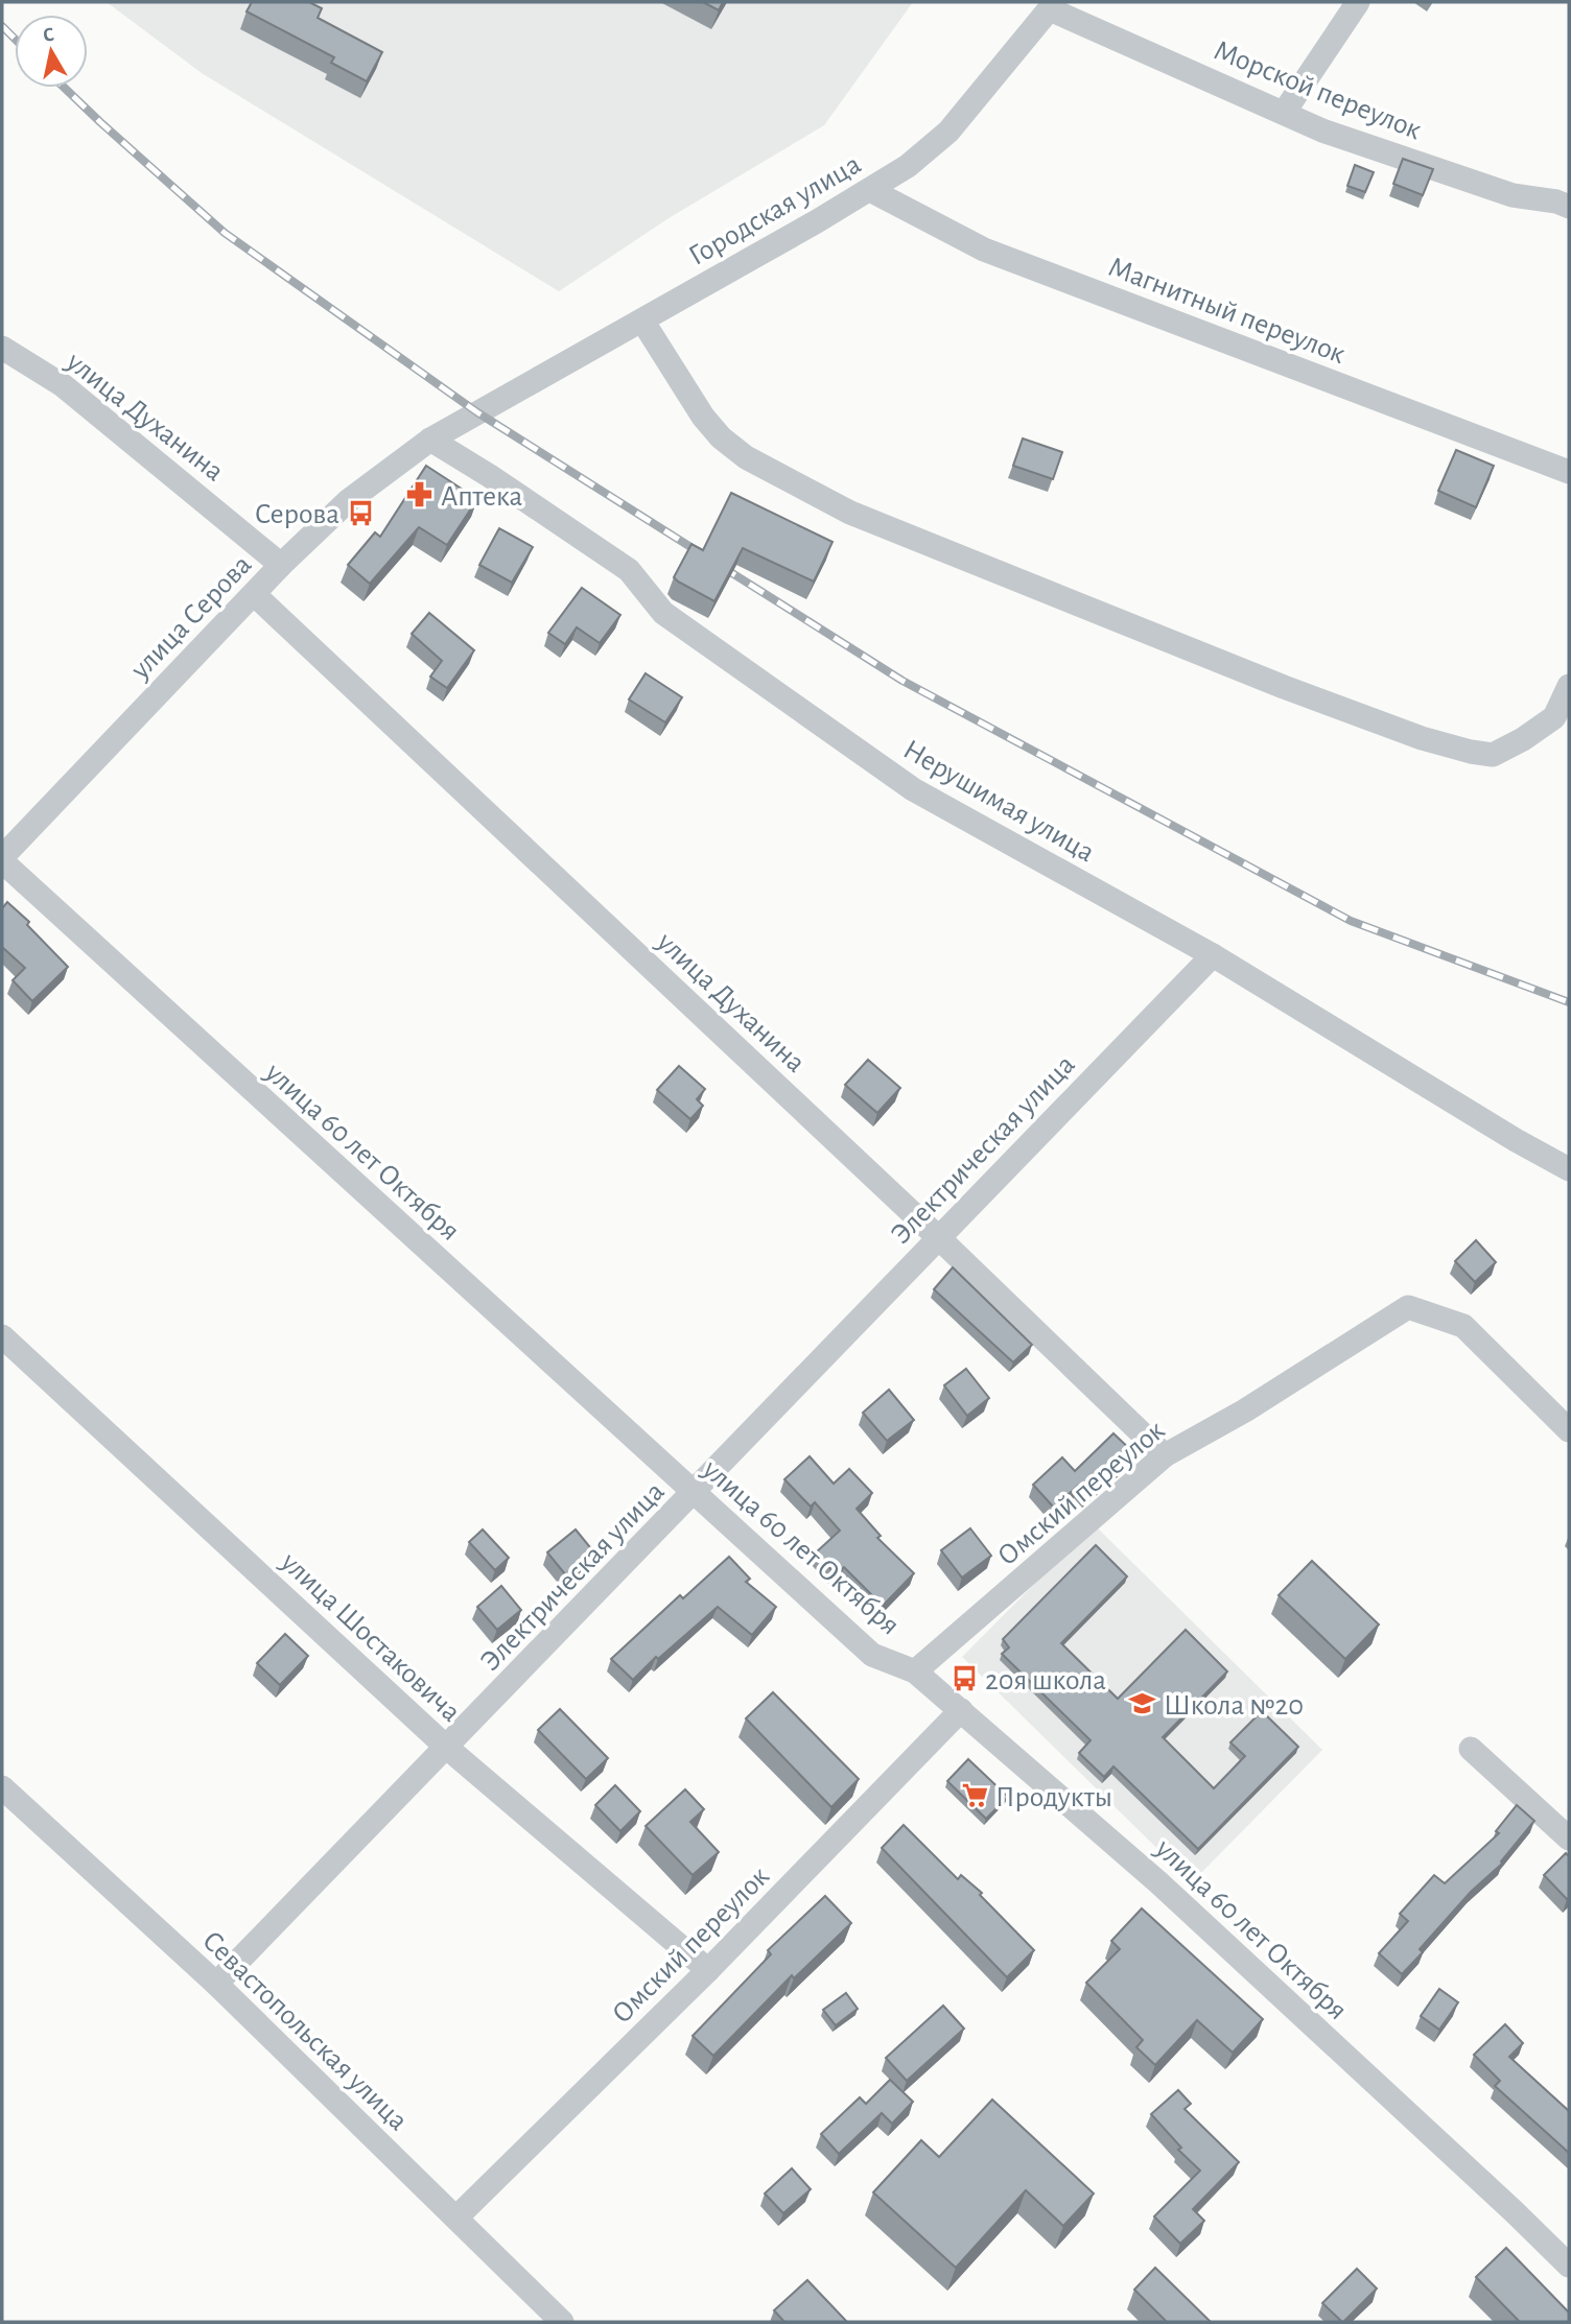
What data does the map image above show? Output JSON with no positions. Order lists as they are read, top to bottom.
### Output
{
  "streets": {
    "street": [
      "Морской переулок",
      "Городская улица",
      "Магнитный переулок",
      "улица Духанина",
      "улица Серова",
      "Нерушимая улица",
      "Электрическая улица",
      "улица 60 лет Октября",
      "Омский переулок",
      "улица Шостаковича",
      "Севастопольская улица"
    ]
  },
  "crossings": [
    ["Морской переулок", "Городская улица"],
    ["Городская улица", "Магнитный переулок"],
    ["Городская улица", "улица Серова"],
    ["улица Духанина", "улица Серова"],
    ["улица Духанина", "Электрическая улица"],
    ["улица Духанина", "Омский переулок"],
    ["улица Серова", "Нерушимая улица"],
    ["улица Серова", "улица 60 лет Октября"],
    ["Нерушимая улица", "Электрическая улица"],
    ["Электрическая улица", "улица 60 лет Октября"],
    ["Электрическая улица", "улица Шостаковича"],
    ["Электрическая улица", "Севастопольская улица"],
    ["улица 60 лет Октября", "Омский переулок"],
    ["Омский переулок", "улица Шостаковича"],
    ["Омский переулок", "Севастопольская улица"]
  ],
  "places": {
    "pharmacy": ["Аптека"],
    "bus stop": ["Серова", "20я школа"],
    "school or university": ["Школа №20"],
    "supermarket": ["Продукты"]
  },
  "north": "top"
}
